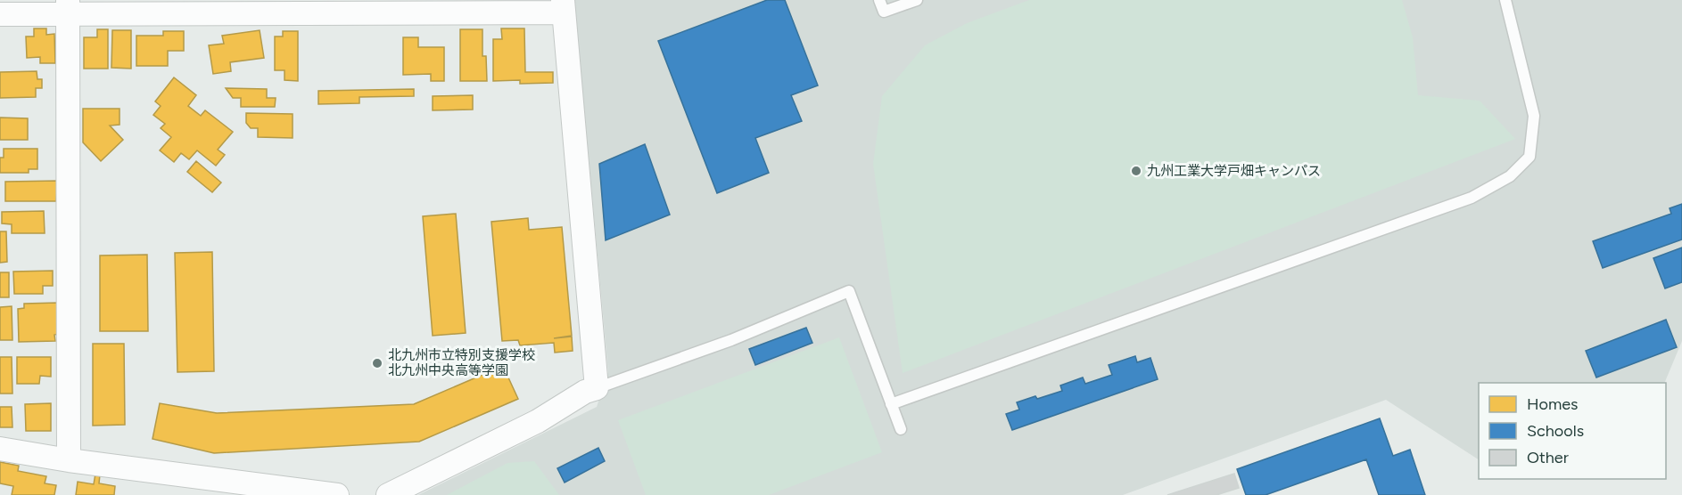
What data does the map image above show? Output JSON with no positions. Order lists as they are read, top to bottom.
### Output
{
  "places": ["九州工業大学戸畑キャンパス", "北九州市立特別支援学校 北九州中央高等学園"],
  "legend": ["Homes", "Schools", "Other"]
}
